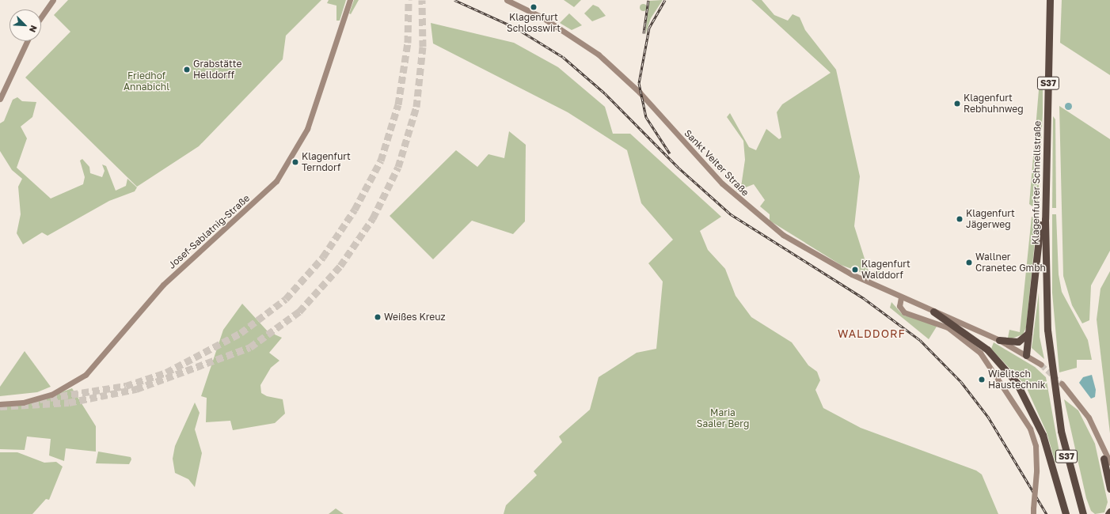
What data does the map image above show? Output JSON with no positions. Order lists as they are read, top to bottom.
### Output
{
  "streets": {
    "highway": ["S37", "Klagenfurter Schnellstraße"],
    "main road": ["Sankt Veiter Straße", "Josef-Sablatnig-Straße"]
  },
  "districts": ["WALDDORF"],
  "parks": ["Friedhof Annabichl", "Maria Saaler Berg"],
  "places": [
    "Klagenfurt Schlosswirt",
    "Grabstätte Helldorff",
    "Klagenfurt Rebhuhnweg",
    "Klagenfurt Terndorf",
    "Klagenfurt Jägerweg",
    "Wallner Cranetec Gmbh",
    "Klagenfurt Walddorf",
    "Weißes Kreuz",
    "Wielitsch Haustechnik"
  ],
  "north": "bottom right"
}
